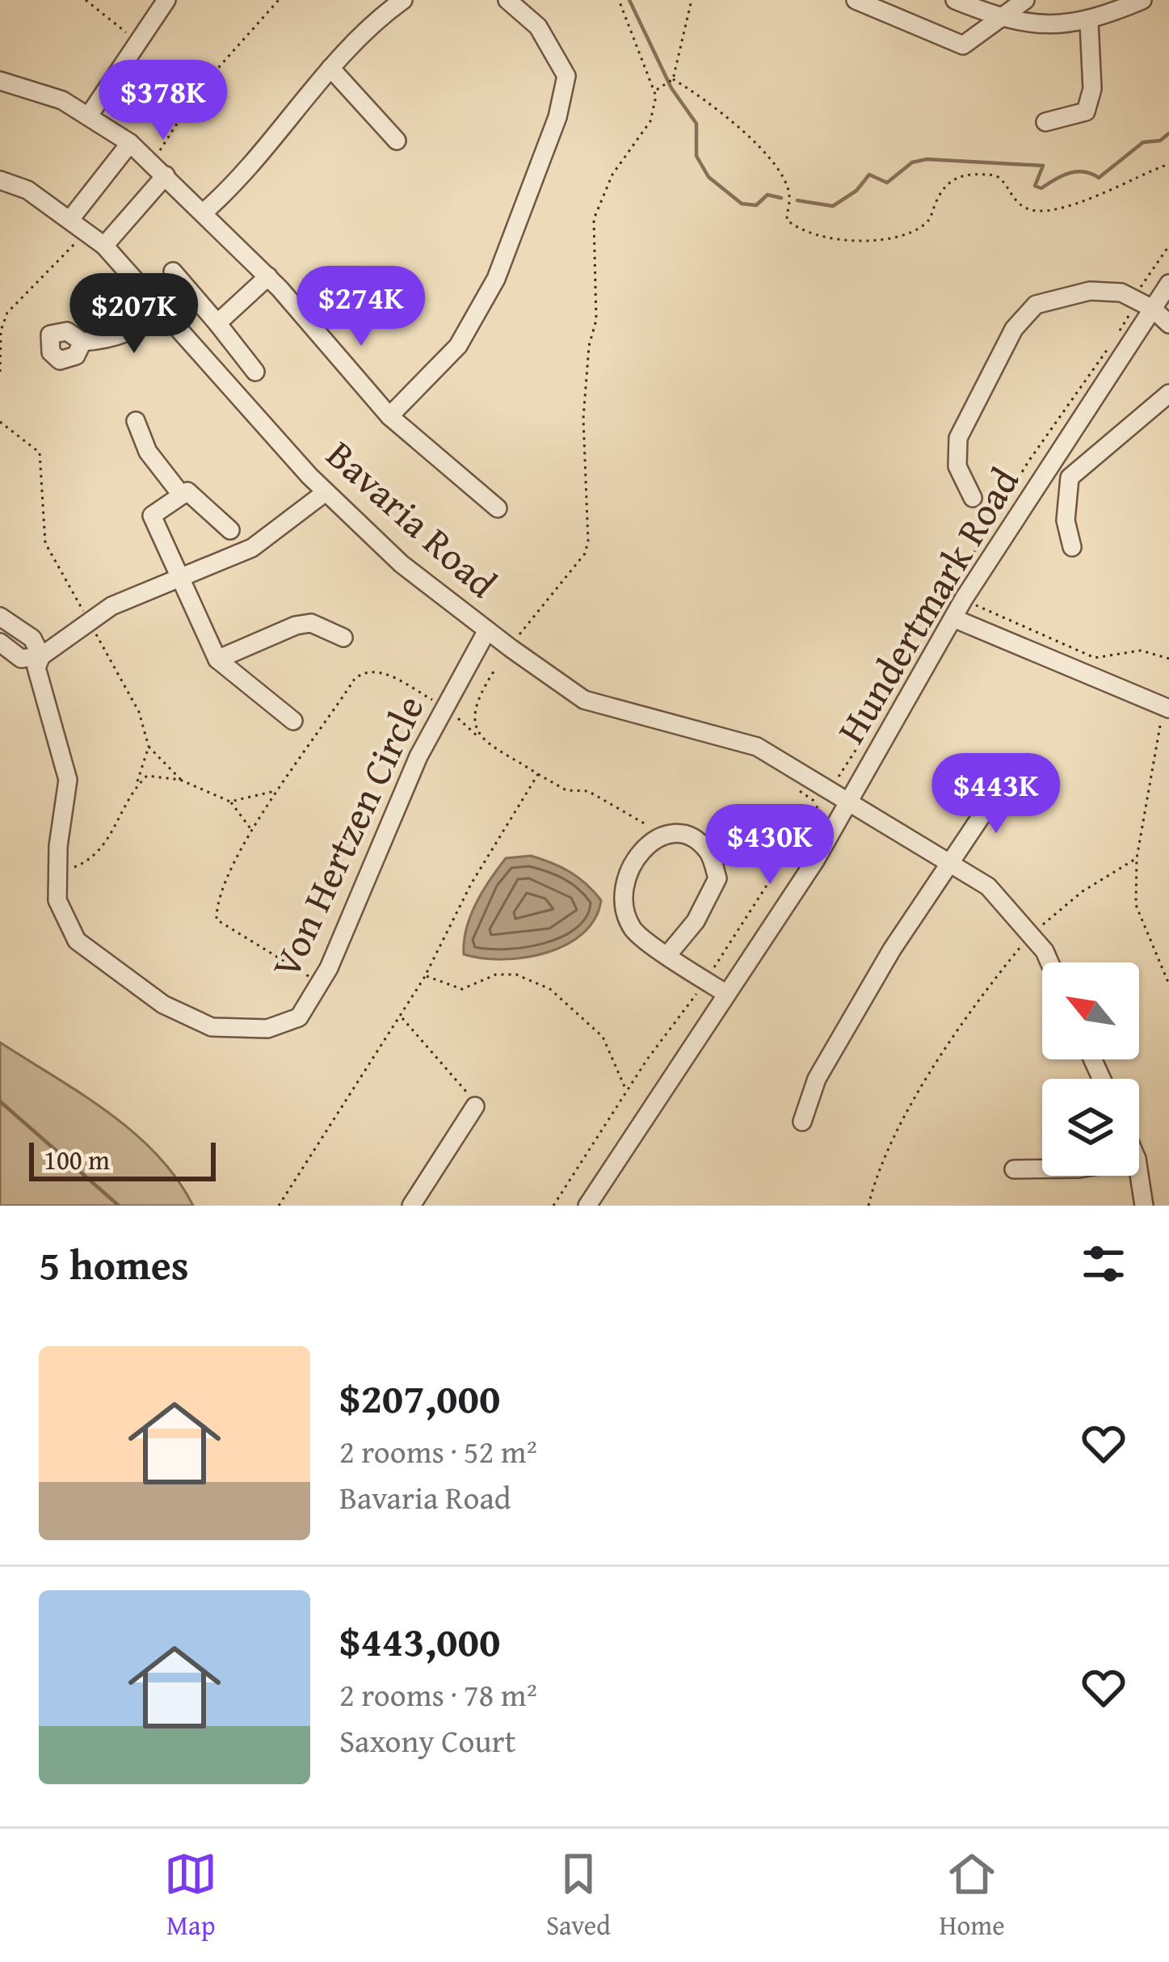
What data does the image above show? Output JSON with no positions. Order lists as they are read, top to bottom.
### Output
{
  "streets": {
    "street": ["Bavaria Road", "Hundertmark Road", "Von Hertzen Circle"]
  },
  "crossings": [
    ["Bavaria Road", "Hundertmark Road"],
    ["Bavaria Road", "Von Hertzen Circle"]
  ],
  "scale_bar": "100 m",
  "north": "top left",
  "page": {
    "price": [
      "$378K",
      "$274K",
      "$207K",
      "$443K",
      "$430K"
    ],
    "scale": "100 m",
    "heading": "5 homes",
    "list": [
      {
        "name": "$207,000",
        "note": "2 rooms · 52 m² · Bavaria Road"
      },
      {
        "name": "$443,000",
        "note": "2 rooms · 78 m² · Saxony Court"
      }
    ],
    "tabs": ["Map", "Saved", "Home"]
  }
}
